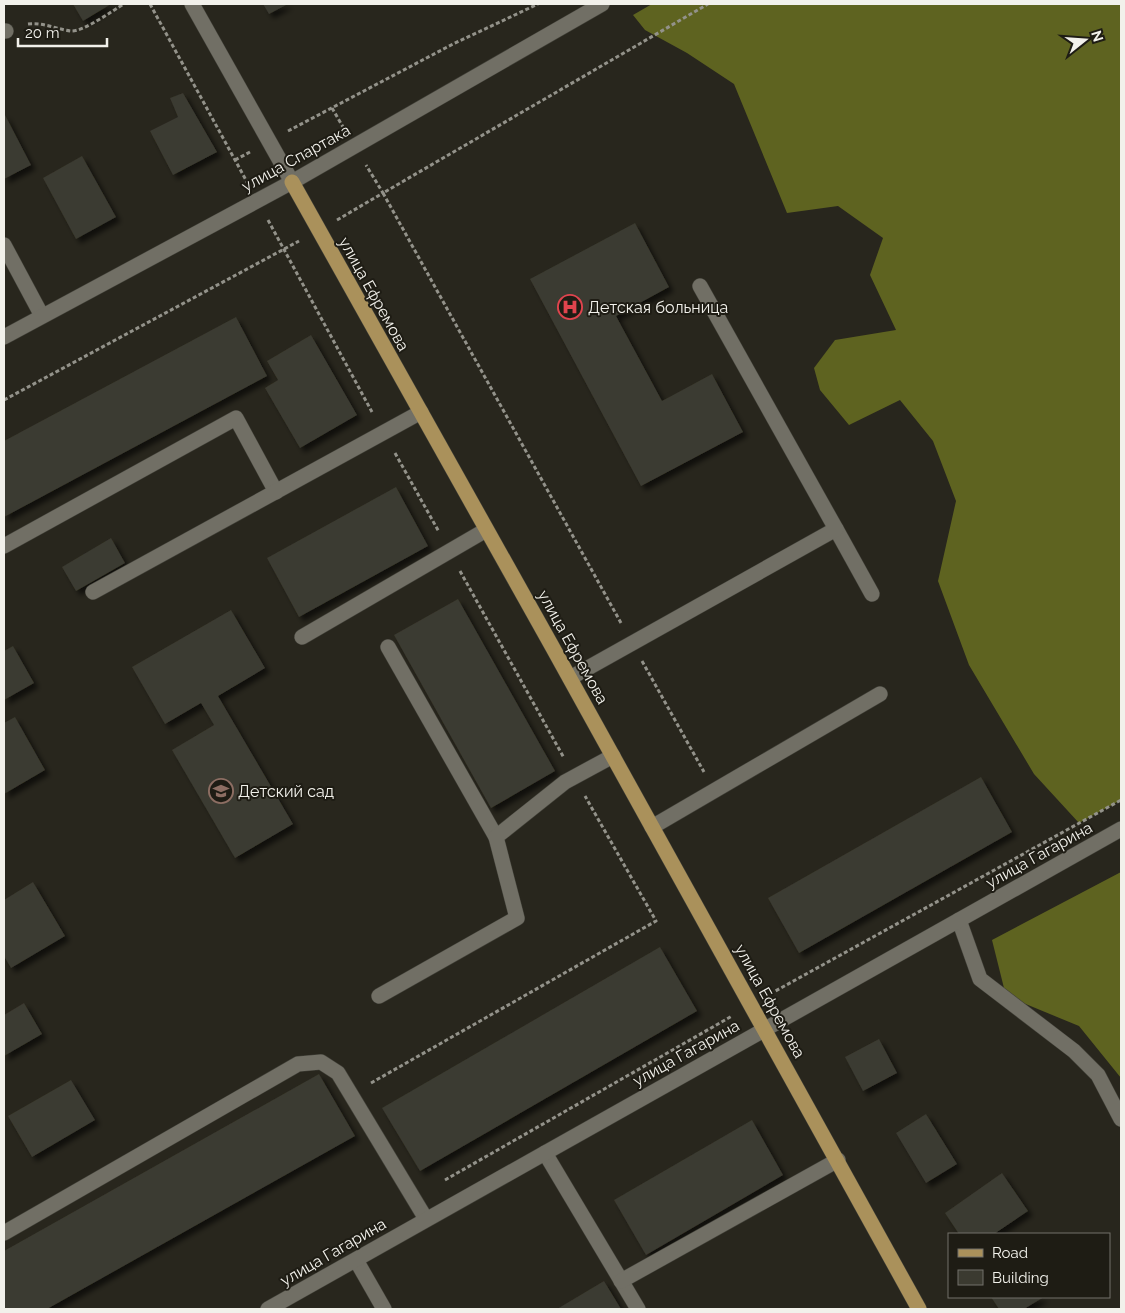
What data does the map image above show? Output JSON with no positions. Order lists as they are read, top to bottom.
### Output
{
  "streets": {
    "main road": ["улица Ефремова"],
    "street": ["улица Спартака", "улица Гагарина"]
  },
  "crossings": [
    ["улица Спартака", "улица Ефремова"],
    ["улица Ефремова", "улица Гагарина"]
  ],
  "places": {
    "hospital": ["Детская больница"],
    "school or university": ["Детский сад"]
  },
  "legend": ["Road", "Building"],
  "scale_bar": "20 m",
  "north": "right"
}
